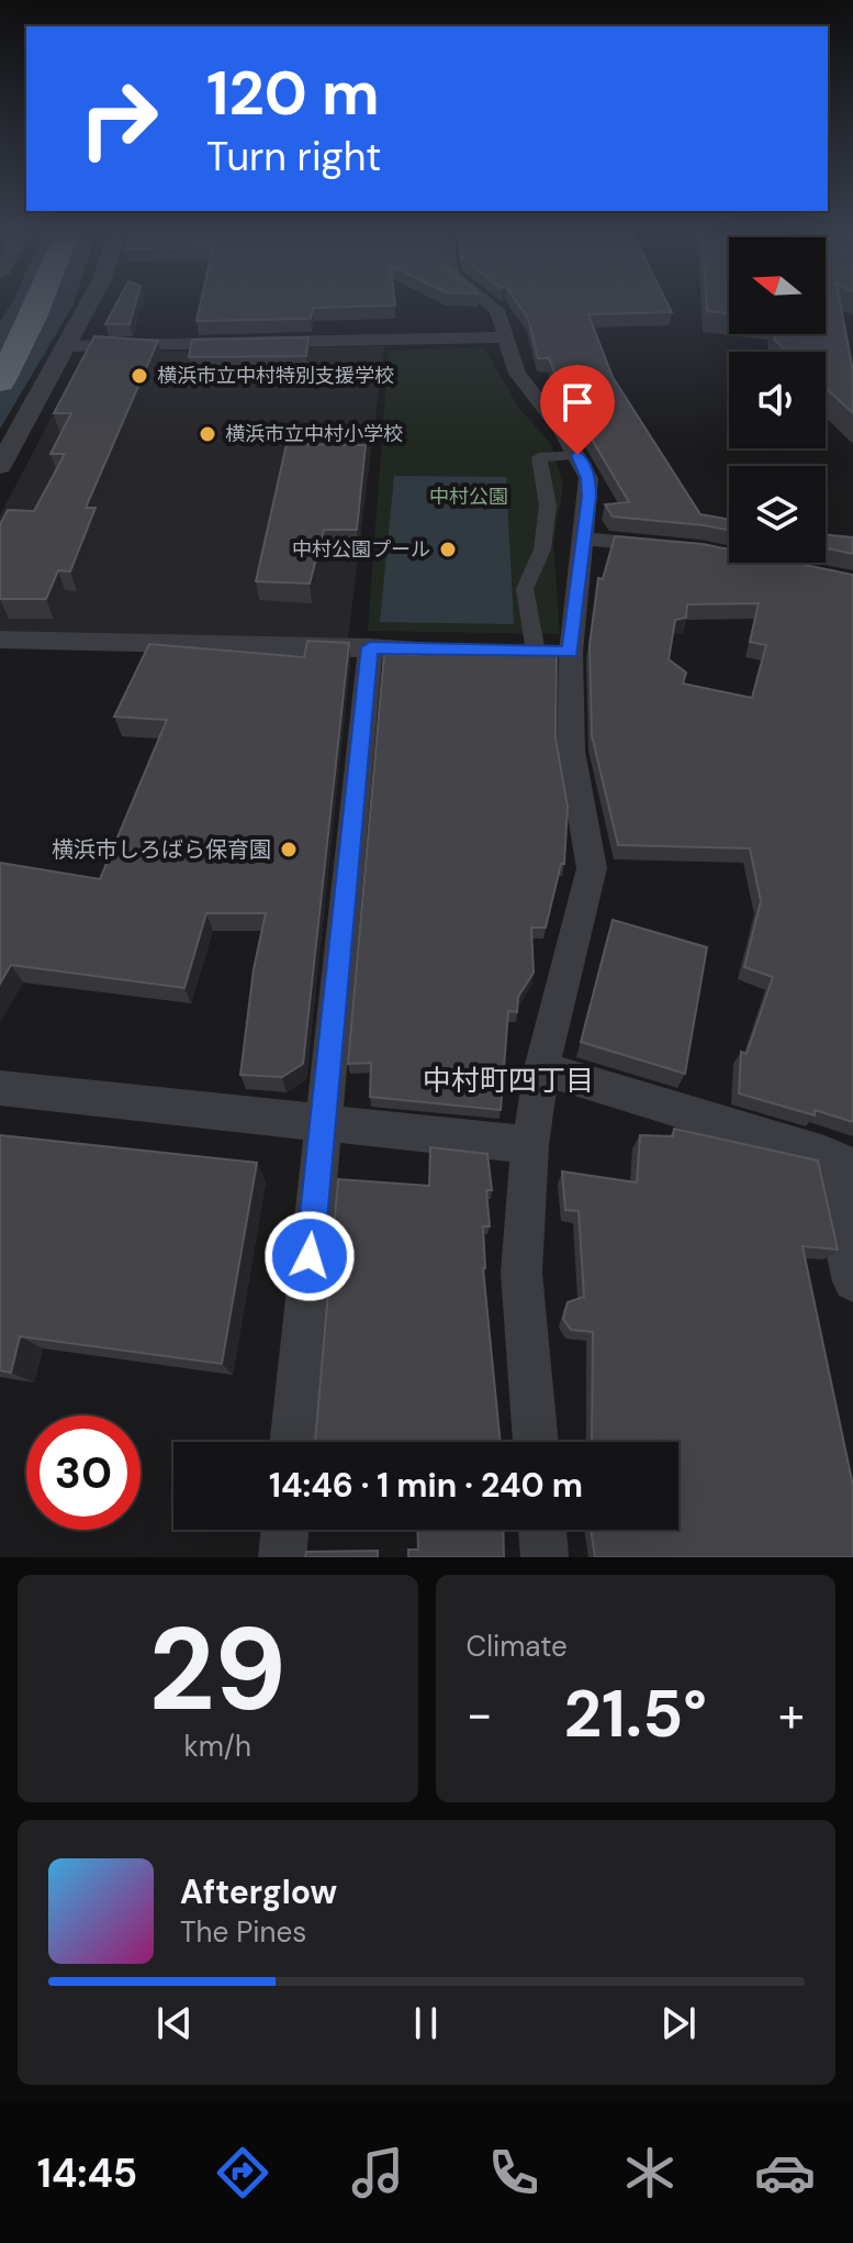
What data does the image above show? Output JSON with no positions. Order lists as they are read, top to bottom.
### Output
{
  "districts": ["中村町四丁目"],
  "parks": ["中村公園"],
  "places": [
    "横浜市立中村特別支援学校",
    "横浜市立中村小学校",
    "中村公園プール",
    "横浜市しろばら保育園"
  ],
  "north": "left",
  "page": {
    "turn": ["120 m", "Turn right"],
    "limit": "30",
    "trip": "14:46 · 1 min · 240 m",
    "tile": [
      ["29", "km/h"],
      "Climate"
    ],
    "heat": ["−", "21.5°", "+"],
    "song": ["Afterglow", "The Pines"],
    "tabs": "14:45"
  }
}
